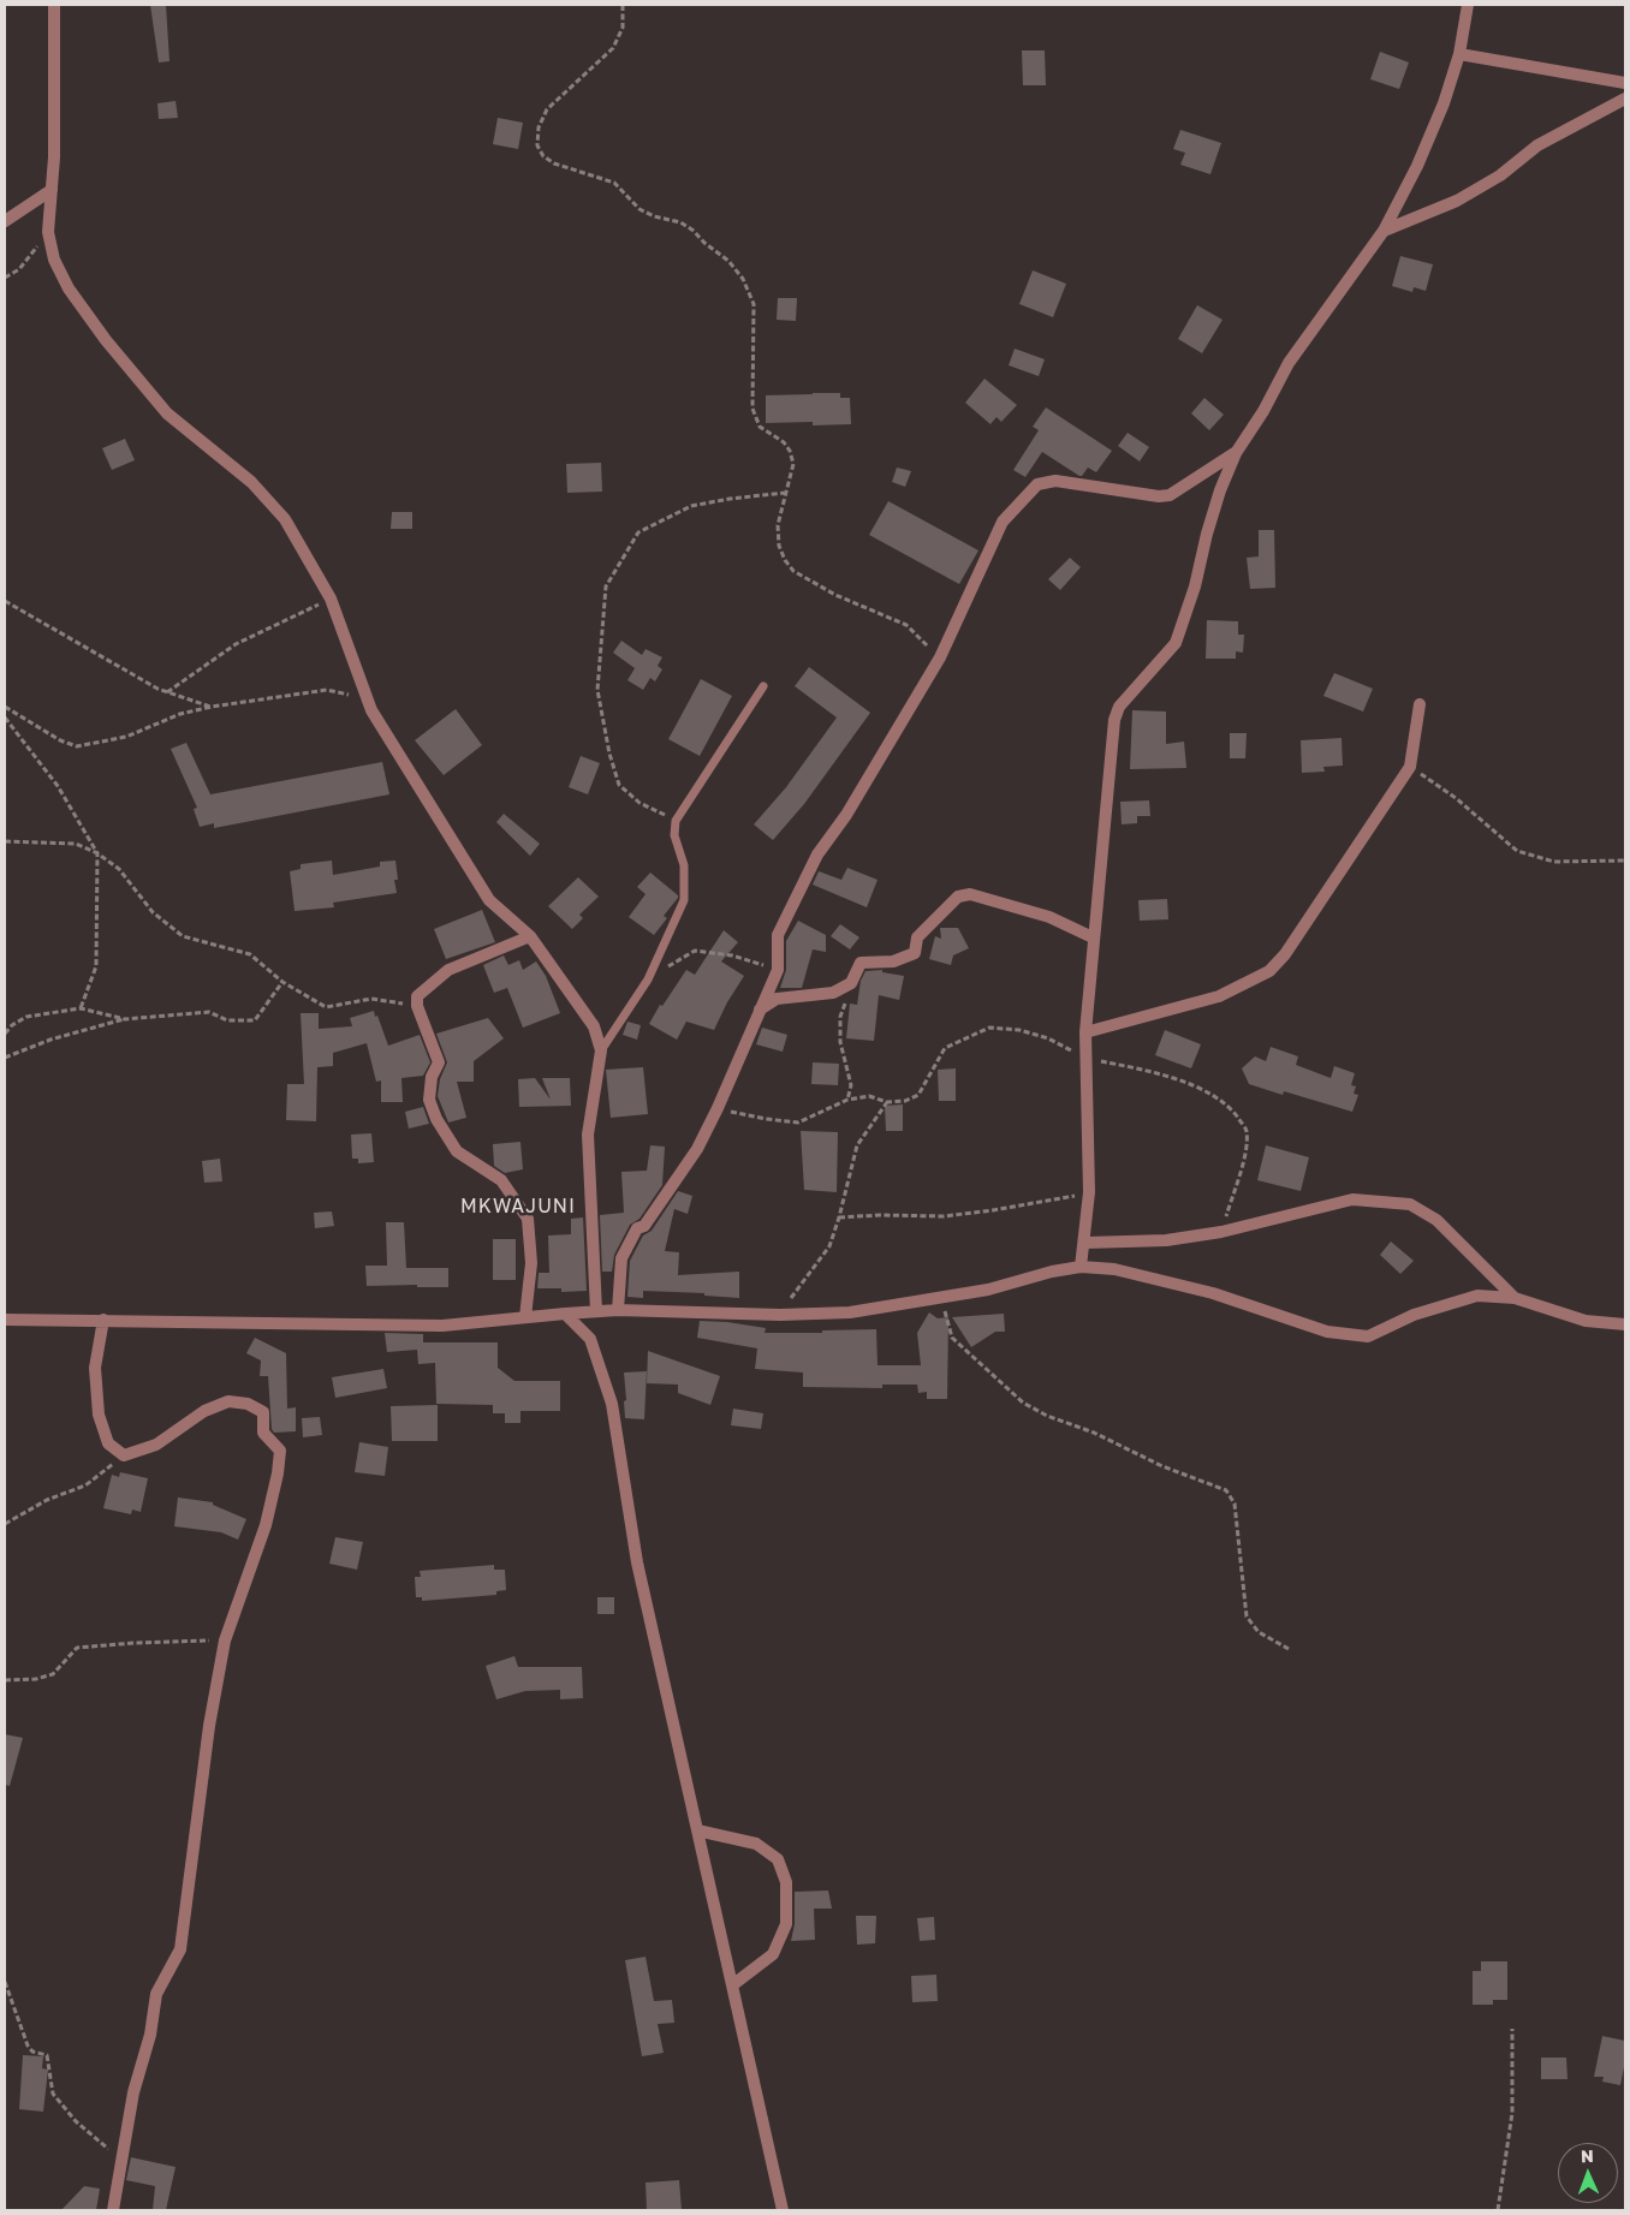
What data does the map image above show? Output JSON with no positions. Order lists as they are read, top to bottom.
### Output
{
  "districts": ["MKWAJUNI"],
  "north": "top"
}
